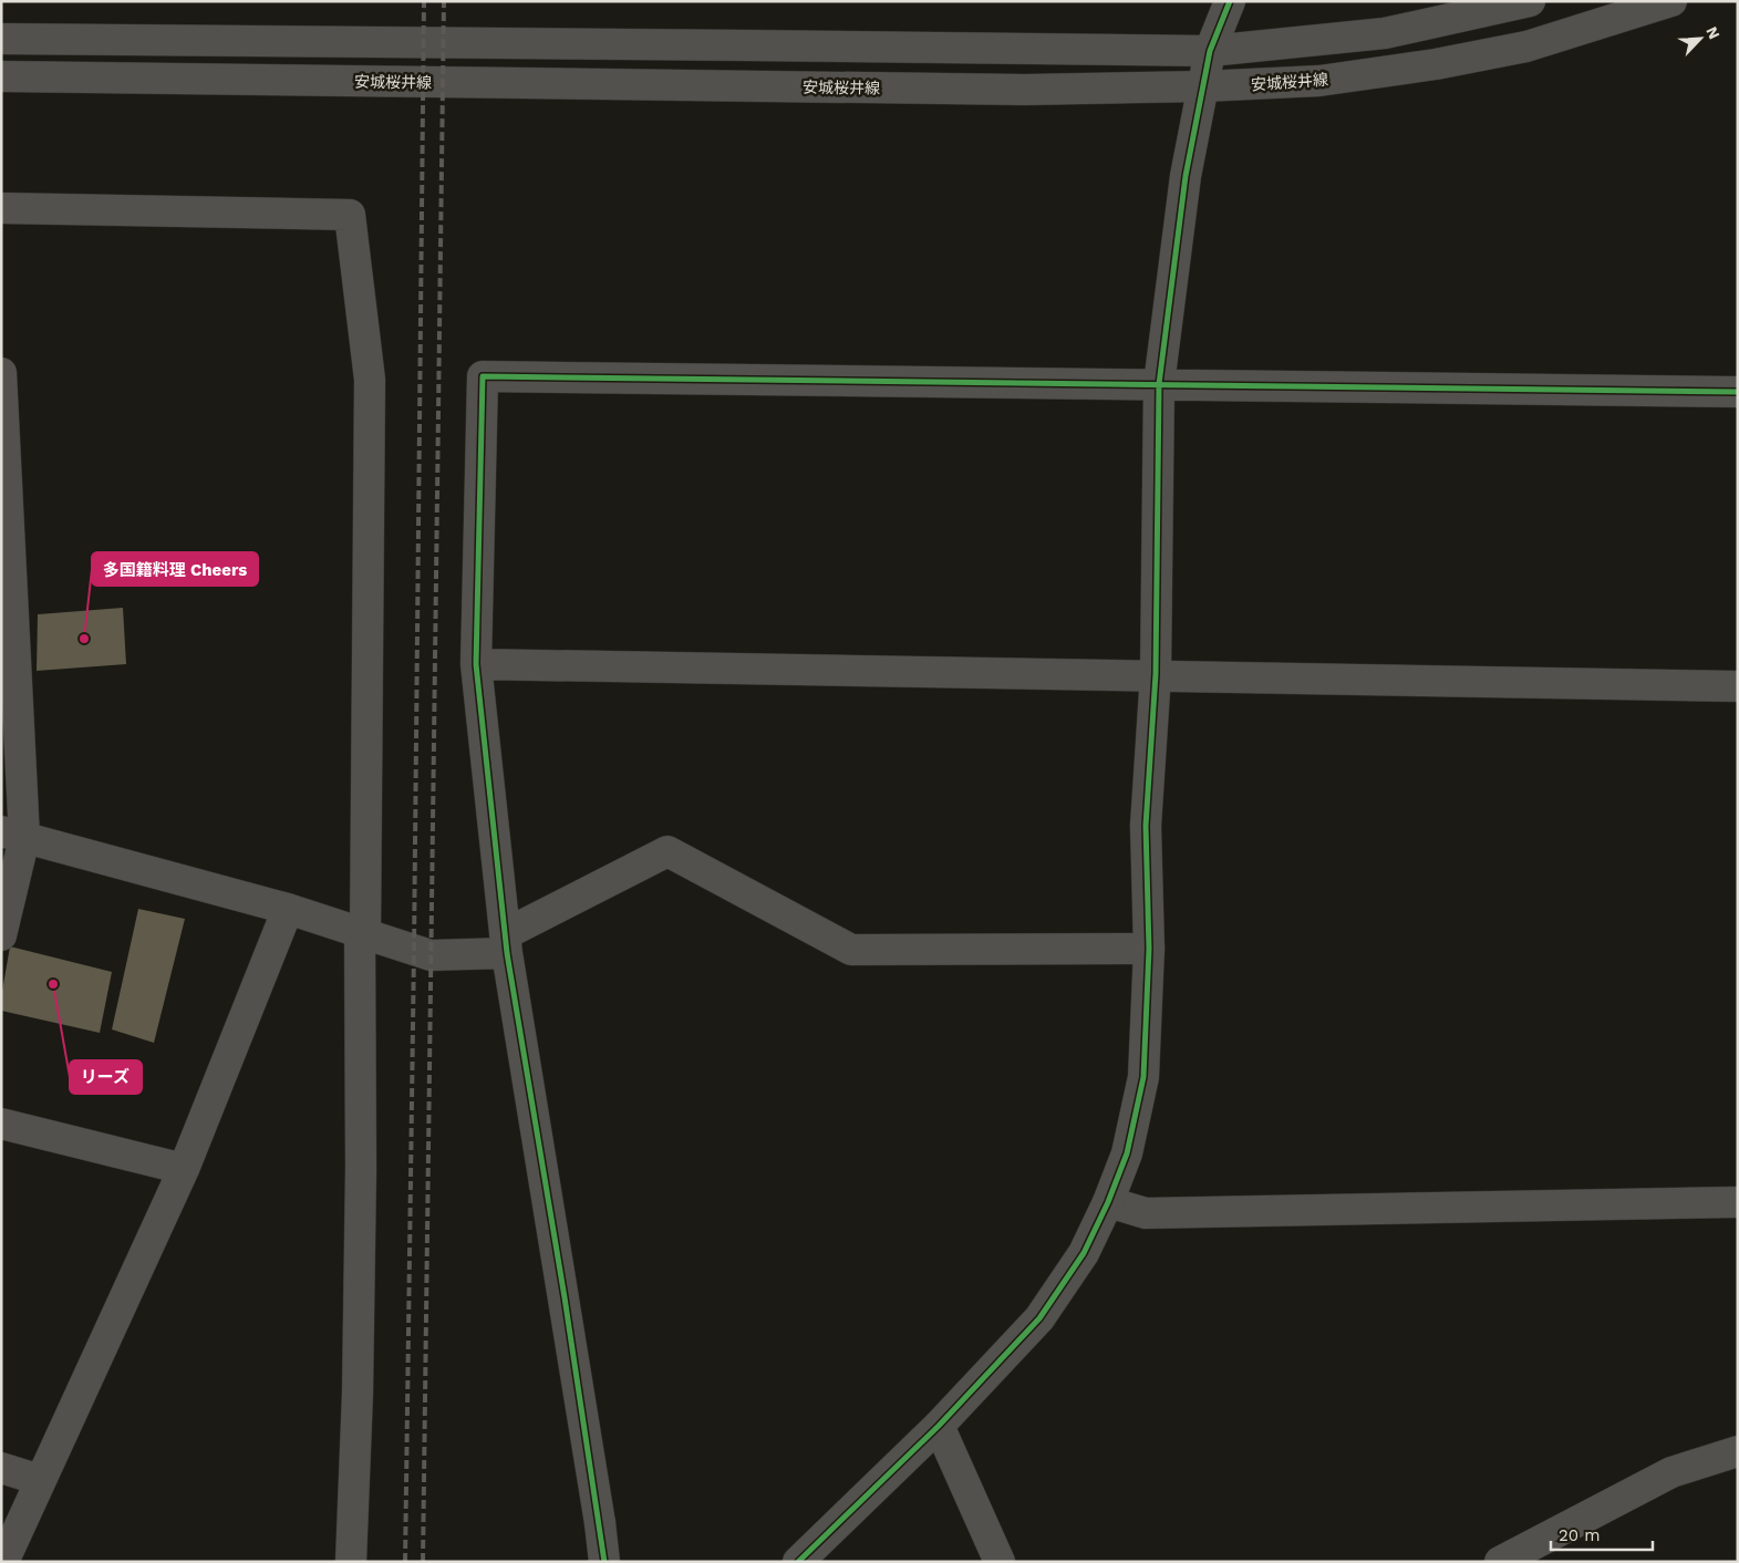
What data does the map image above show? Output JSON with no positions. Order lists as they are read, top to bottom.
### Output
{
  "streets": {
    "street": ["安城桜井線"]
  },
  "places": ["多国籍料理 Cheers", "リーズ"],
  "scale_bar": "20 m",
  "north": "top right"
}
